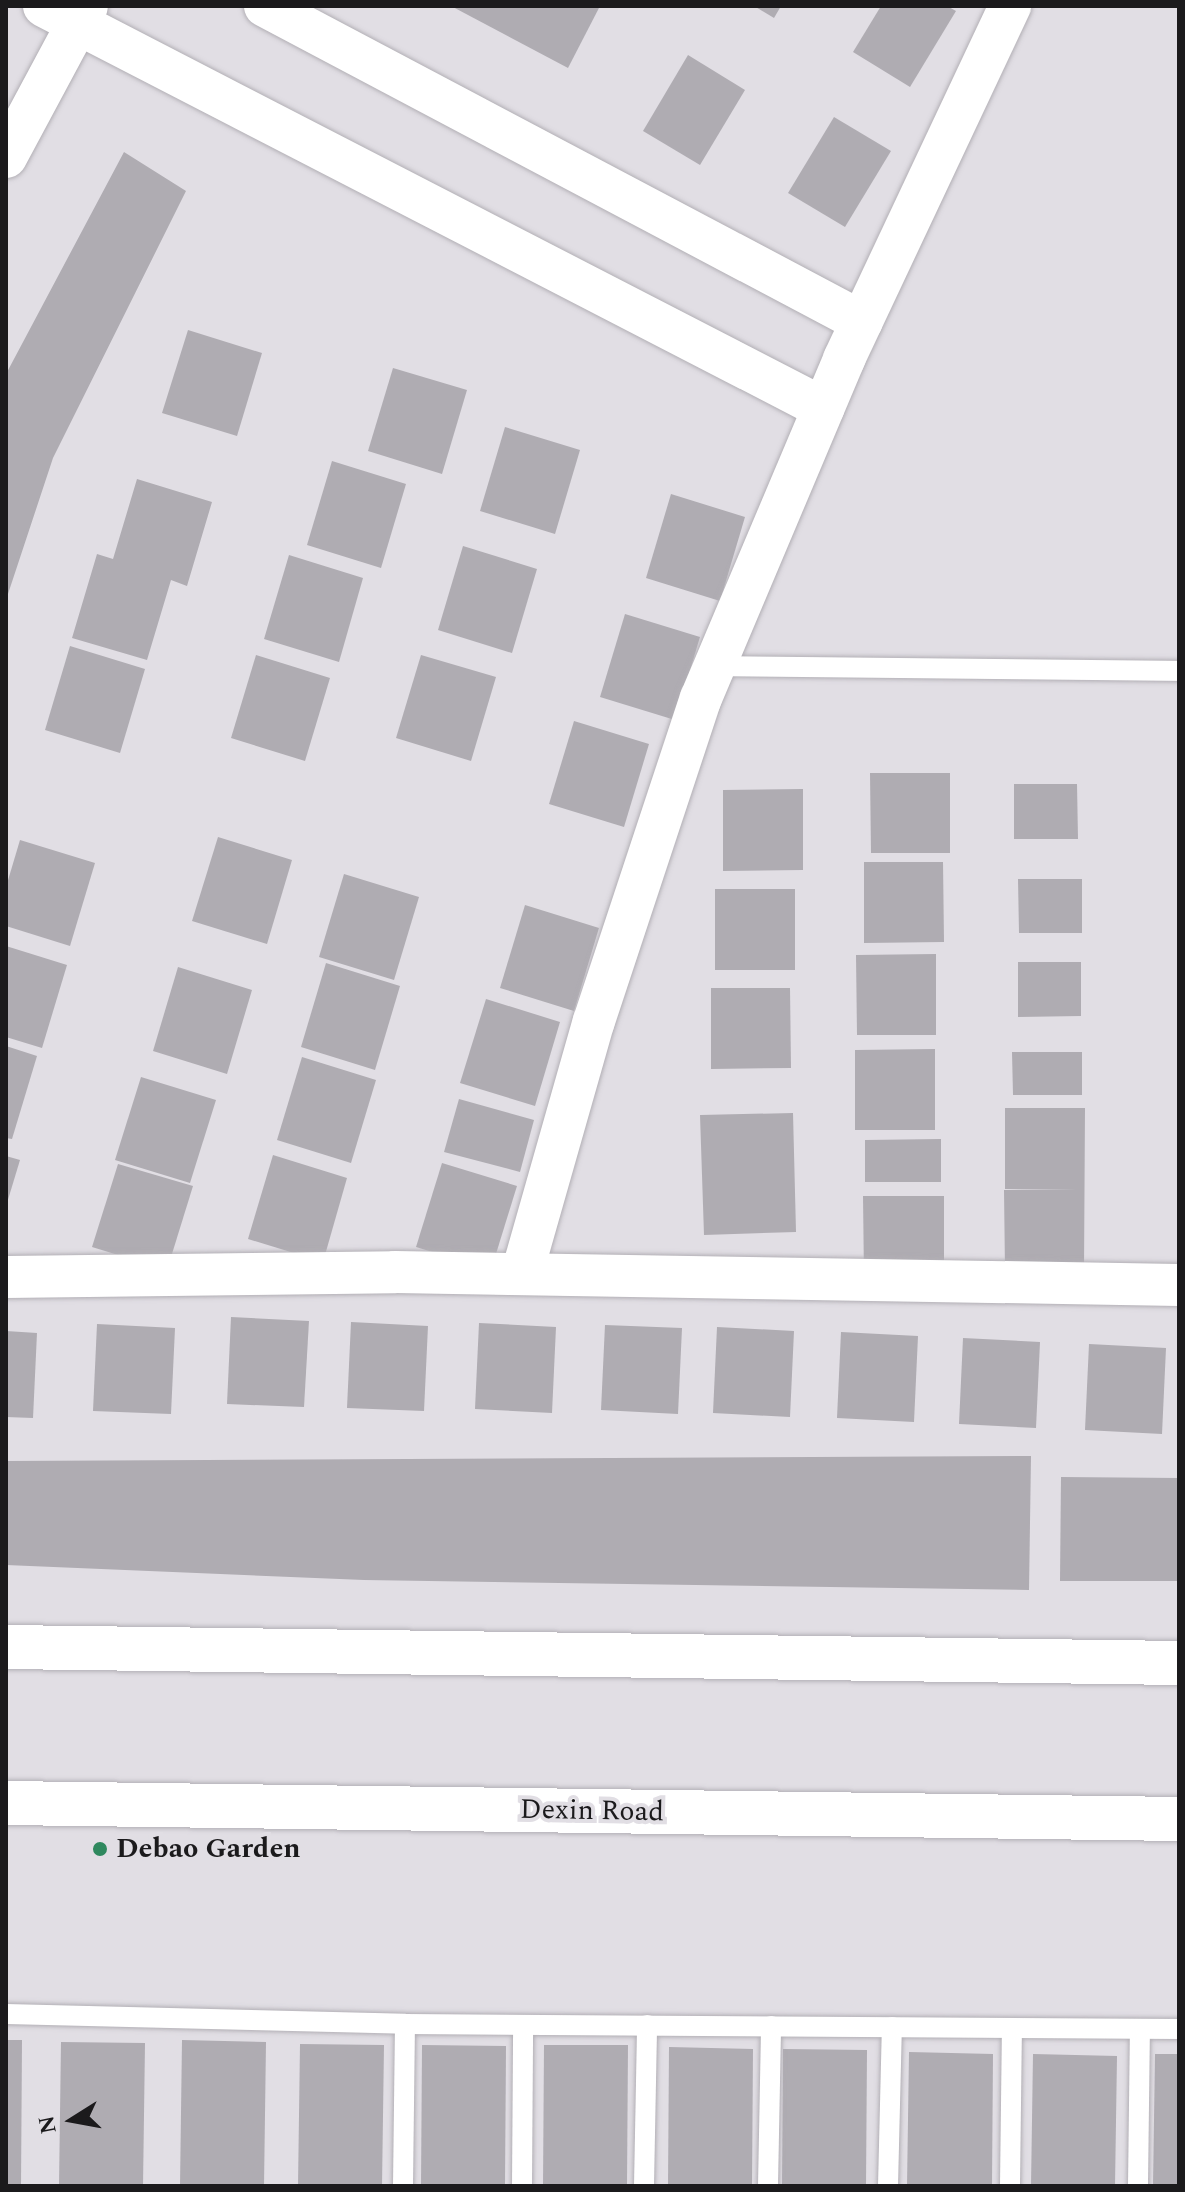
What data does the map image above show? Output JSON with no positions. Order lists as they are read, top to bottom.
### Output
{
  "streets": {
    "main road": ["Dexin Road"]
  },
  "places": ["Debao Garden"],
  "north": "left"
}
